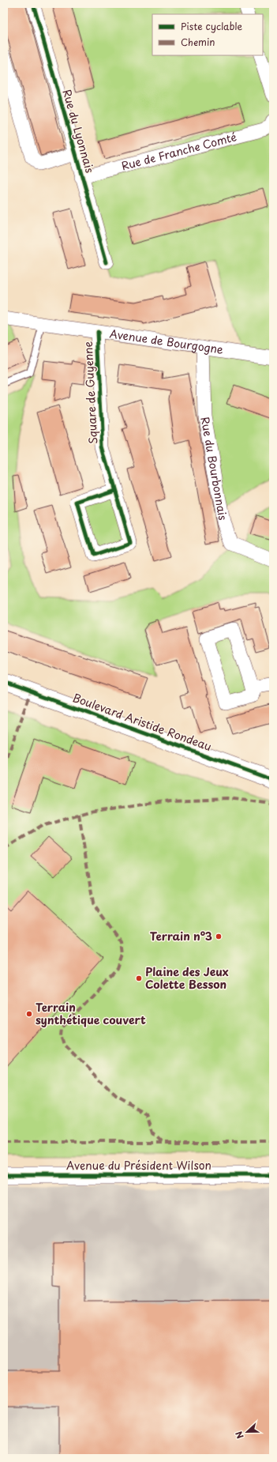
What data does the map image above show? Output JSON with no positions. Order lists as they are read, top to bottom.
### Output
{
  "streets": {
    "street": [
      "Rue du Lyonnais",
      "Rue de Franche Comté",
      "Avenue de Bourgogne",
      "Square de Guyenne",
      "Rue du Bourbonnais",
      "Boulevard Aristide Rondeau",
      "Avenue du Président Wilson"
    ]
  },
  "crossings": [
    ["Rue du Lyonnais", "Rue de Franche Comté"],
    ["Avenue de Bourgogne", "Square de Guyenne"],
    ["Avenue de Bourgogne", "Rue du Bourbonnais"]
  ],
  "places": ["Terrain n°3", "Plaine des Jeux Colette Besson", "Terrain synthétique couvert"],
  "legend": ["Piste cyclable", "Chemin"],
  "north": "left"
}
